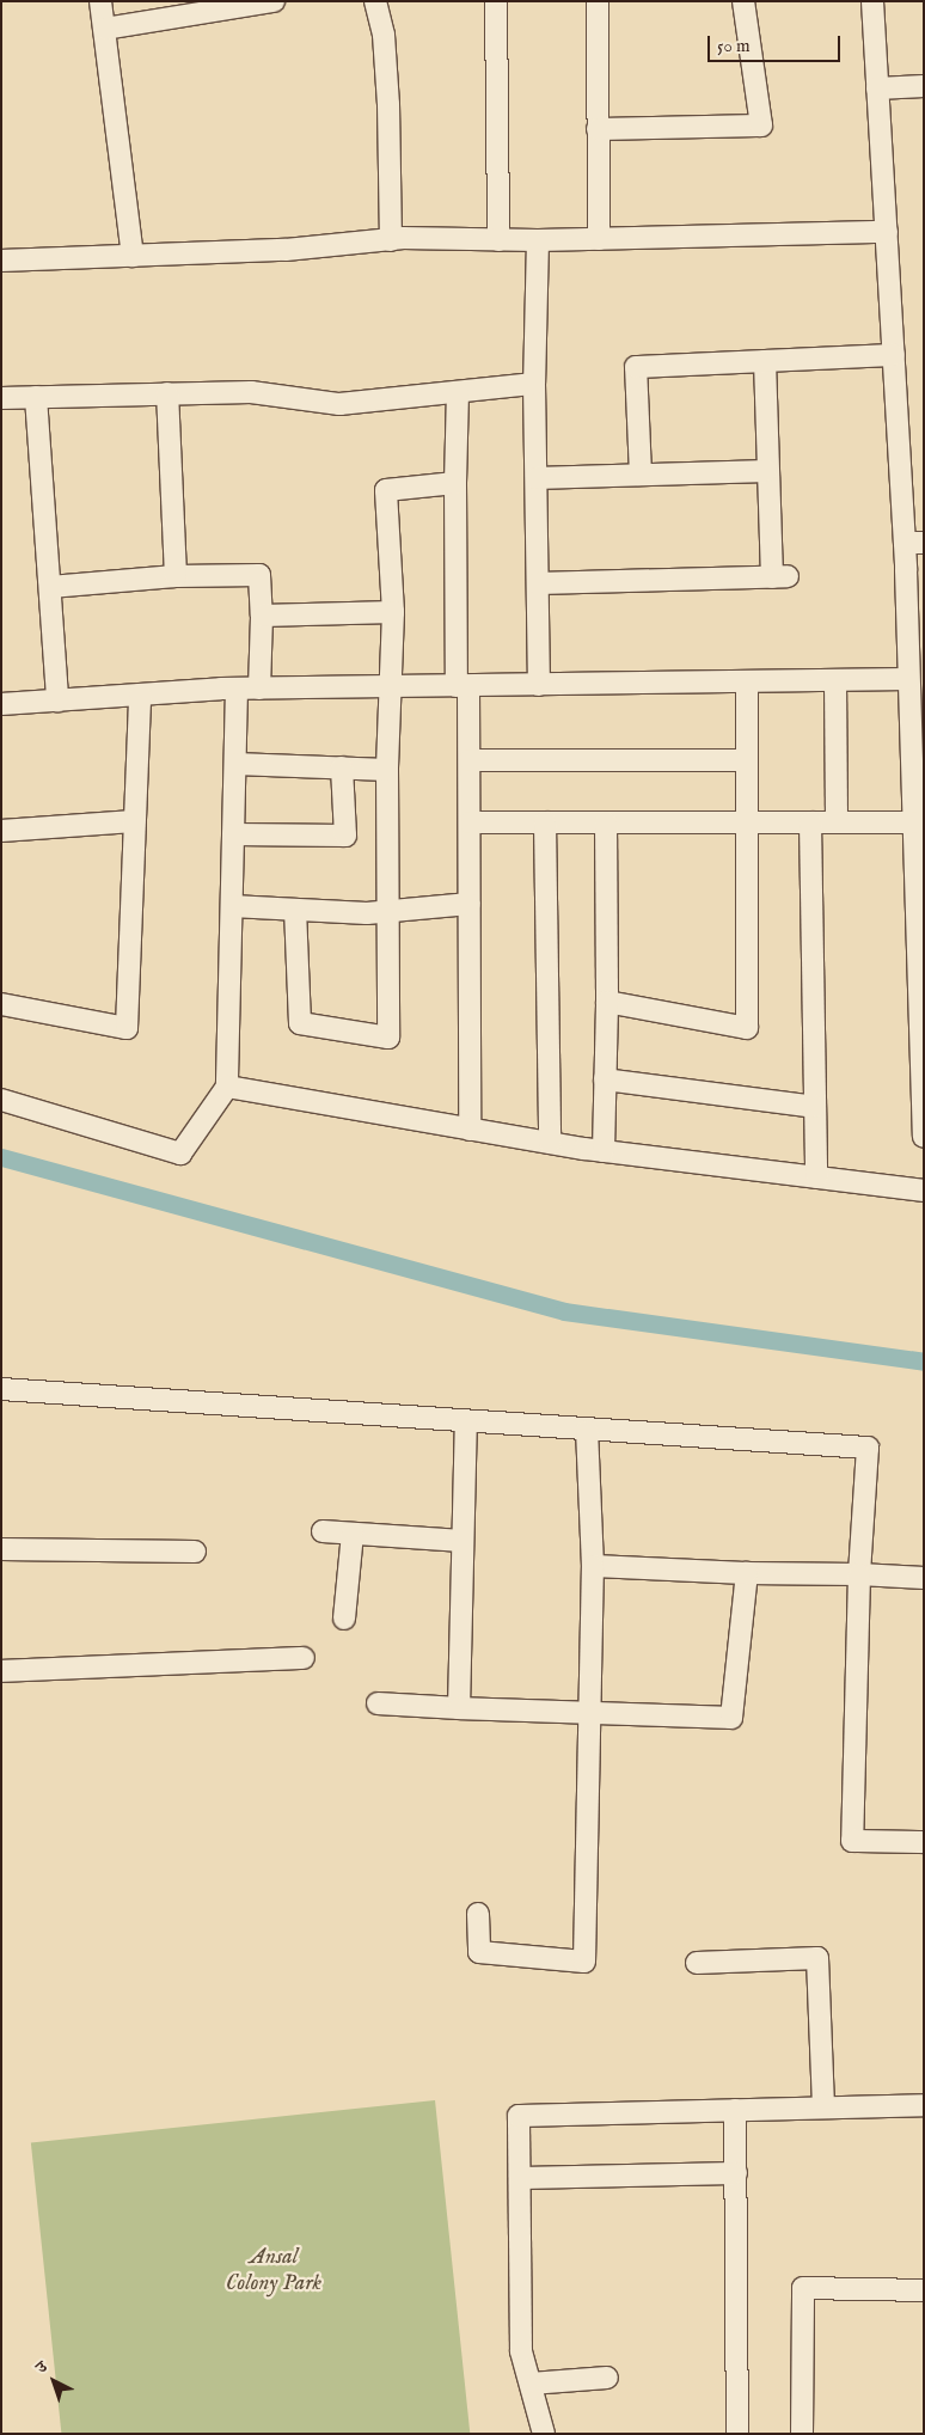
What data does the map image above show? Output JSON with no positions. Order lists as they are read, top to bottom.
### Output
{
  "parks": ["Ansal Colony Park"],
  "scale_bar": "50 m",
  "north": "top left"
}
